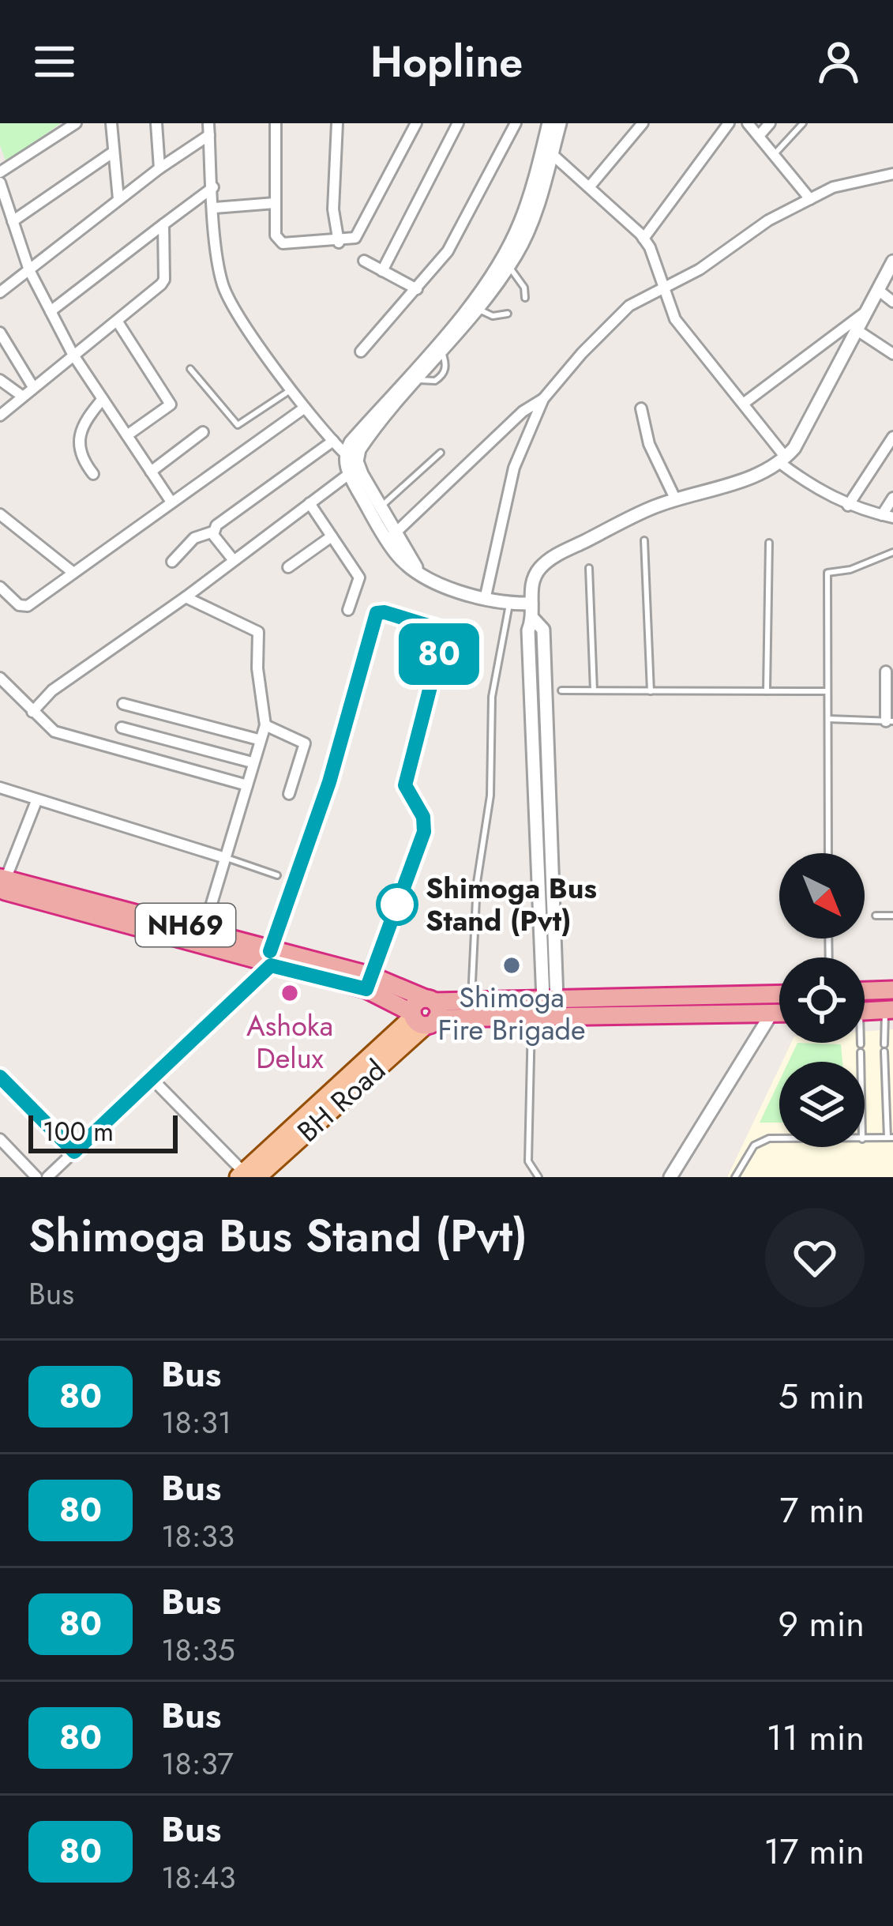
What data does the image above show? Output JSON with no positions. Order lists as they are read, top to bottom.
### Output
{
  "streets": {
    "highway": ["NH69"],
    "main road": ["BH Road"]
  },
  "crossings": [
    ["NH69", "BH Road"]
  ],
  "places": ["Shimoga Bus Stand (Pvt)", "Shimoga Fire Brigade", "Ashoka Delux"],
  "lines": ["bus line 80"],
  "scale_bar": "100 m",
  "north": "bottom right",
  "page": {
    "header": "Hopline",
    "on_map": "80",
    "scale": "100 m",
    "heading": ["Shimoga Bus Stand (Pvt)", "Bus"],
    "list": [
      {
        "mark": "80",
        "name": "Bus",
        "note": "18:31",
        "value": "5 min"
      },
      {
        "mark": "80",
        "name": "Bus",
        "note": "18:33",
        "value": "7 min"
      },
      {
        "mark": "80",
        "name": "Bus",
        "note": "18:35",
        "value": "9 min"
      },
      {
        "mark": "80",
        "name": "Bus",
        "note": "18:37",
        "value": "11 min"
      },
      {
        "mark": "80",
        "name": "Bus",
        "note": "18:43",
        "value": "17 min"
      }
    ]
  }
}
